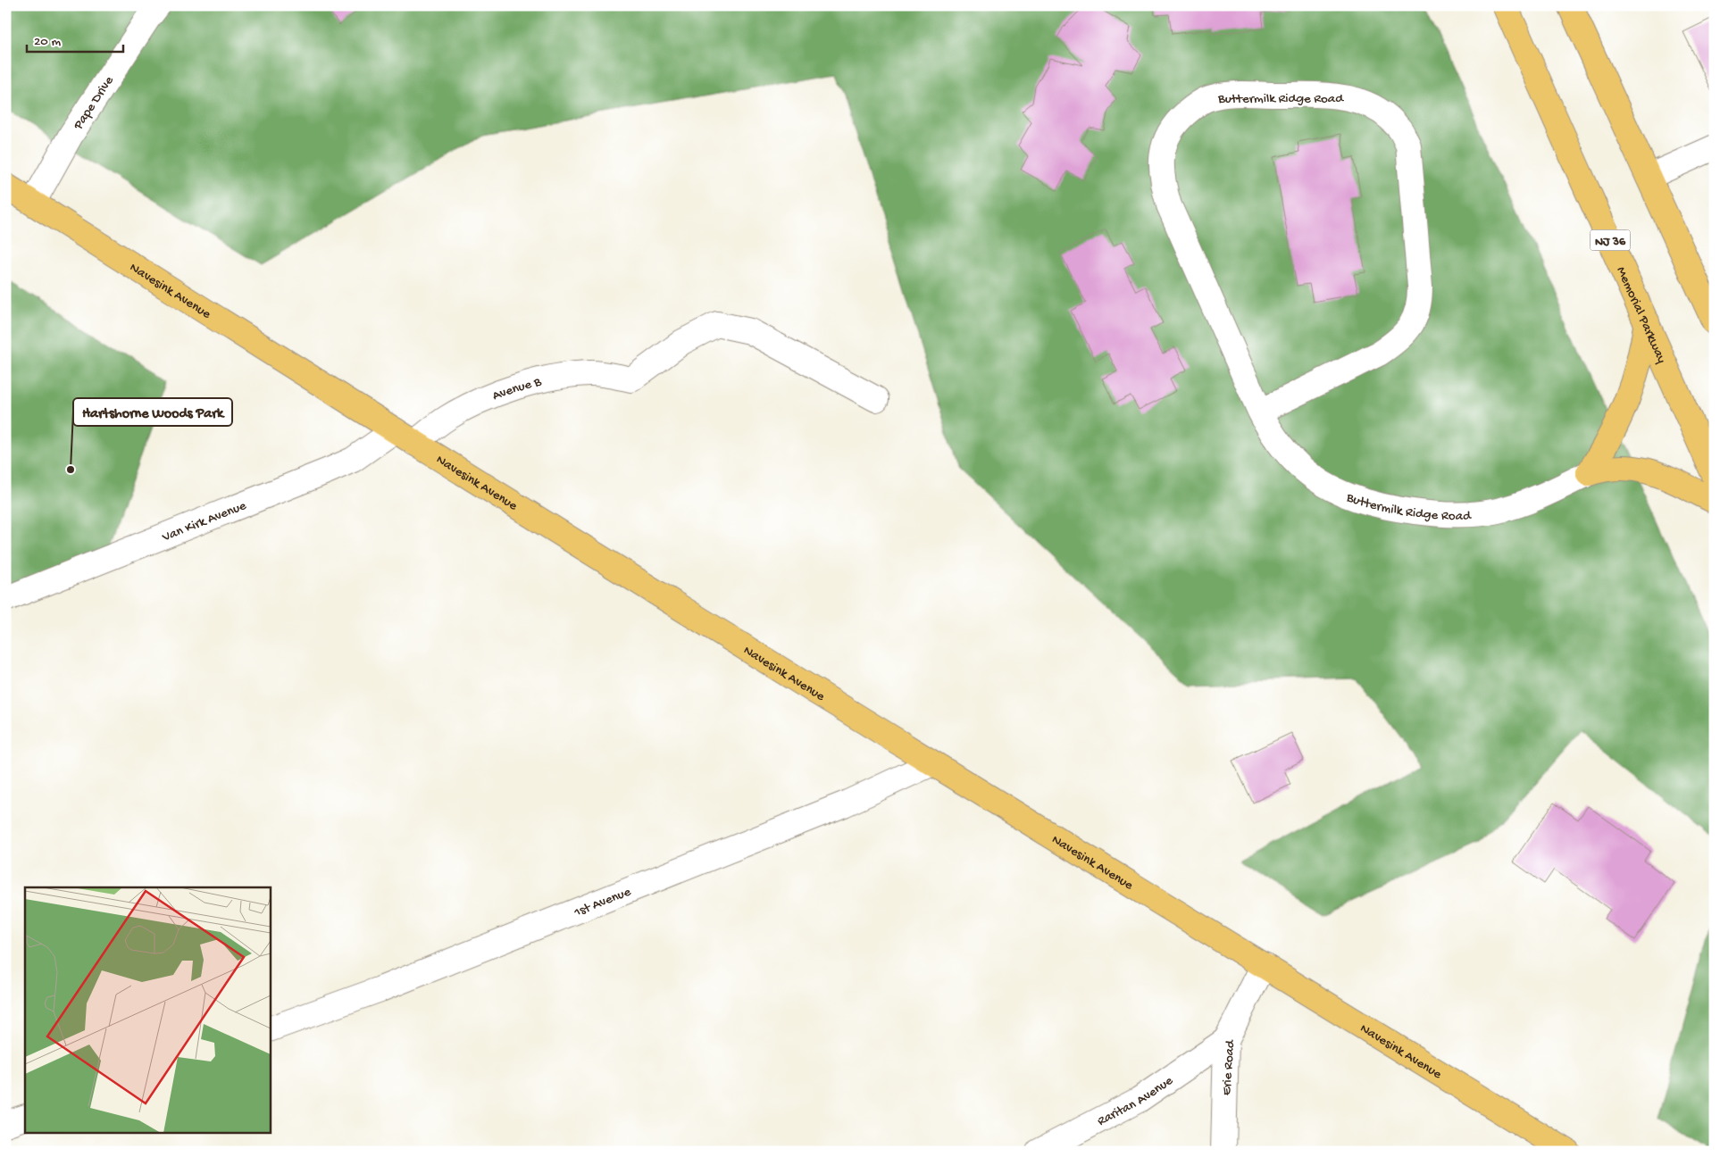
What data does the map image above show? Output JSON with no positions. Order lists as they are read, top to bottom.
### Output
{
  "streets": {
    "main road": ["NJ 36", "Navesink Avenue", "Memorial Parkway"],
    "street": [
      "Buttermilk Ridge Road",
      "Pape Drive",
      "Avenue B",
      "Van Kirk Avenue",
      "1st Avenue",
      "Erie Road",
      "Raritan Avenue"
    ]
  },
  "crossings": [
    ["Pape Drive", "Navesink Avenue"],
    ["Navesink Avenue", "Avenue B"],
    ["Navesink Avenue", "Van Kirk Avenue"],
    ["Navesink Avenue", "1st Avenue"],
    ["Navesink Avenue", "Erie Road"],
    ["Avenue B", "Van Kirk Avenue"],
    ["Erie Road", "Raritan Avenue"]
  ],
  "places": ["Hartshorne Woods Park"],
  "scale_bar": "20 m"
}
